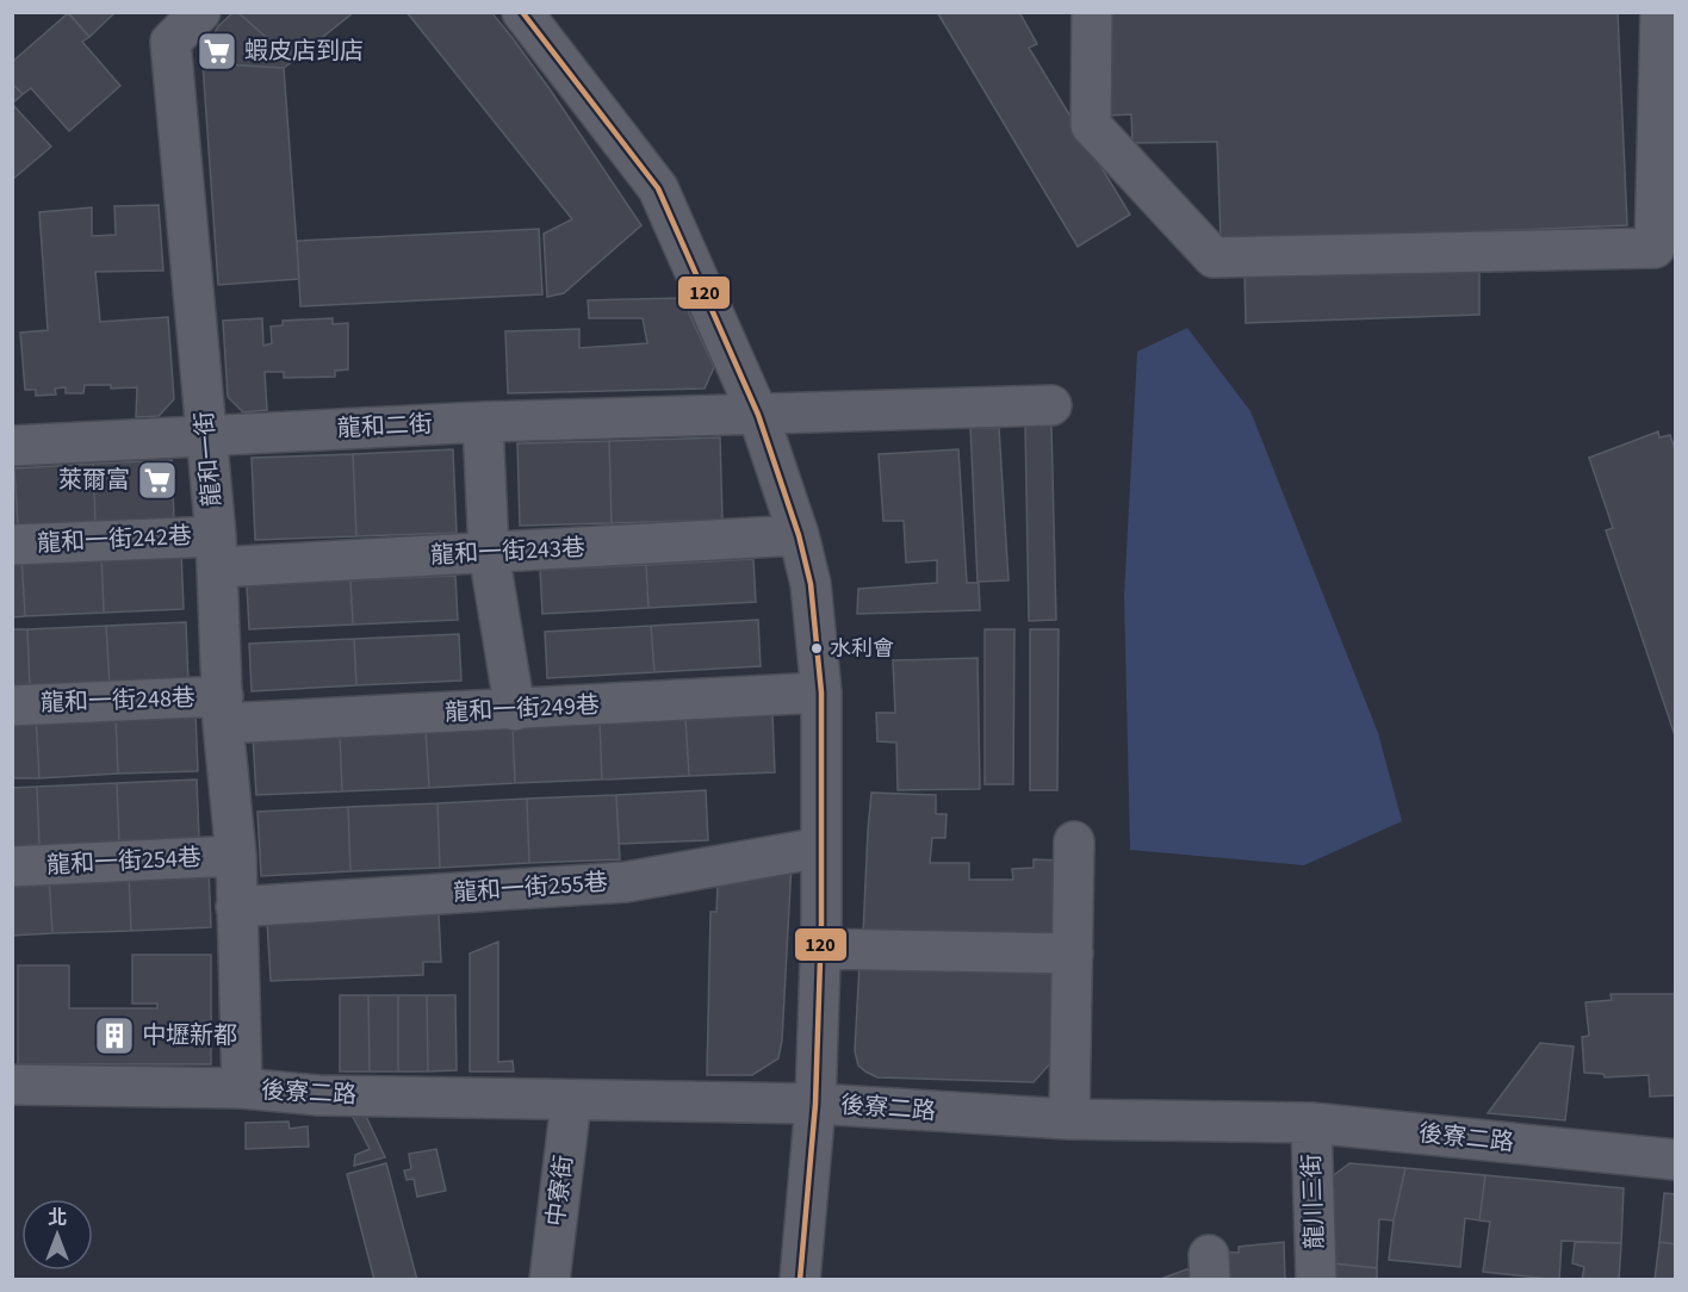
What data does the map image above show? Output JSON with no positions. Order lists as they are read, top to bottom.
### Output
{
  "streets": {
    "street": [
      "龍和二街",
      "龍和一街",
      "龍和一街242巷",
      "龍和一街243巷",
      "龍和一街248巷",
      "龍和一街249巷",
      "龍和一街254巷",
      "龍和一街255巷",
      "後寮二路",
      "中寮街",
      "龍川三街"
    ]
  },
  "crossings": [
    ["龍和二街", "龍和一街"],
    ["龍和一街", "龍和一街242巷"],
    ["龍和一街", "龍和一街243巷"],
    ["龍和一街", "龍和一街248巷"],
    ["龍和一街", "龍和一街249巷"],
    ["龍和一街", "龍和一街254巷"],
    ["龍和一街", "龍和一街255巷"],
    ["龍和一街", "後寮二路"],
    ["龍和一街242巷", "龍和一街243巷"],
    ["龍和一街248巷", "龍和一街249巷"],
    ["後寮二路", "中寮街"],
    ["後寮二路", "龍川三街"]
  ],
  "places": {
    "supermarket": ["蝦皮店到店", "萊爾富"],
    "other": ["水利會"],
    "building": ["中壢新都"]
  },
  "lines": ["transit line 120"],
  "north": "top"
}
